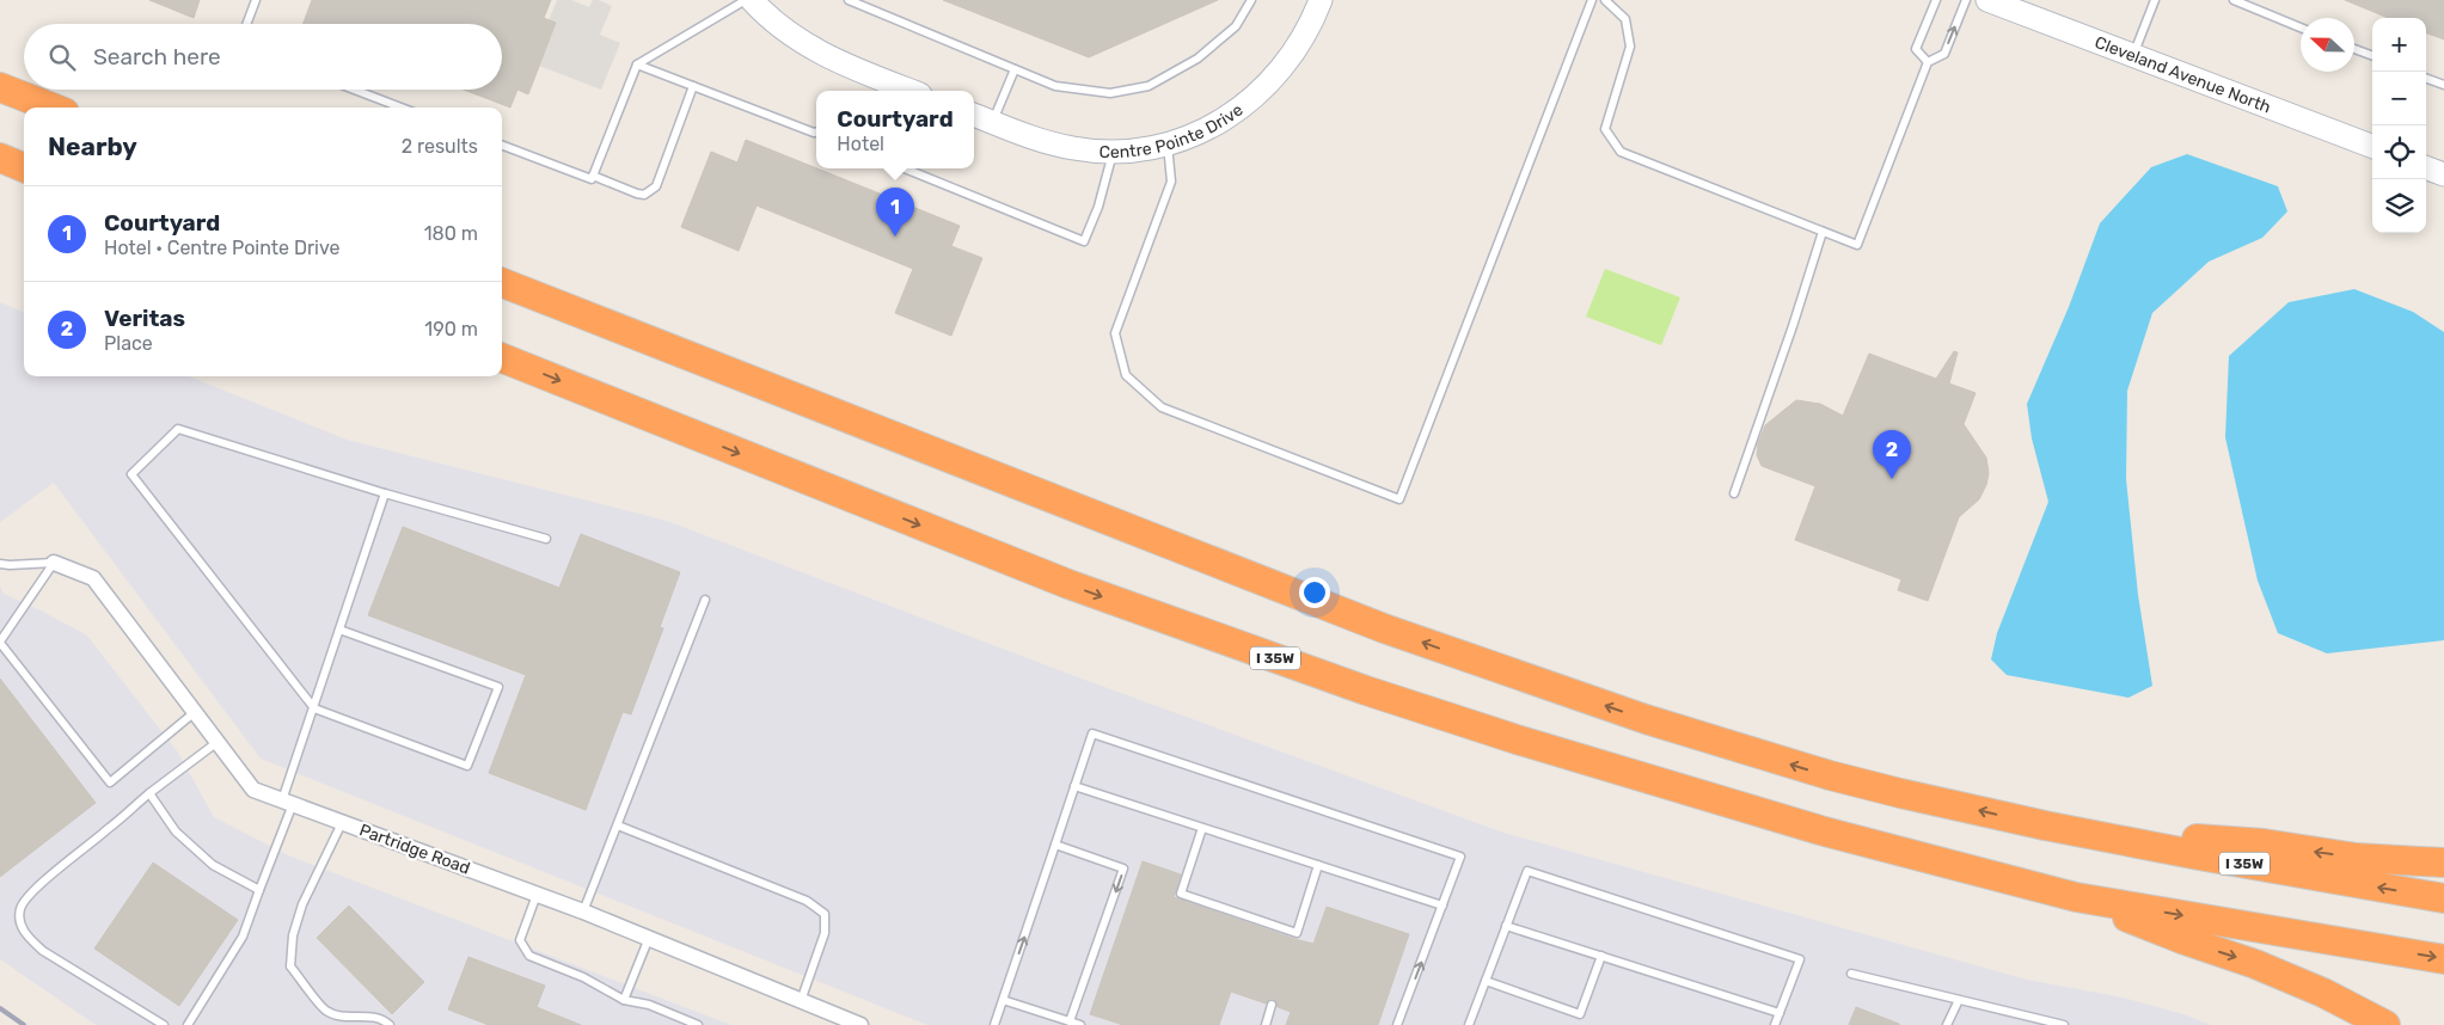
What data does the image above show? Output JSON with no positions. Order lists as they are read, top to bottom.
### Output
{
  "streets": {
    "highway": ["I 35W"],
    "street": ["Cleveland Avenue North", "Centre Pointe Drive", "Partridge Road"]
  },
  "north": "left",
  "page": {
    "map_buttons": ["+", "−"],
    "search": "Search here",
    "popup": ["Courtyard", "Hotel"],
    "heading": ["Nearby", "2 results"],
    "list": [
      {
        "mark": "1",
        "name": "Courtyard",
        "note": "Hotel · Centre Pointe Drive",
        "value": "180 m"
      },
      {
        "mark": "2",
        "name": "Veritas",
        "note": "Place",
        "value": "190 m"
      }
    ],
    "pins": ["1", "2"]
  }
}
